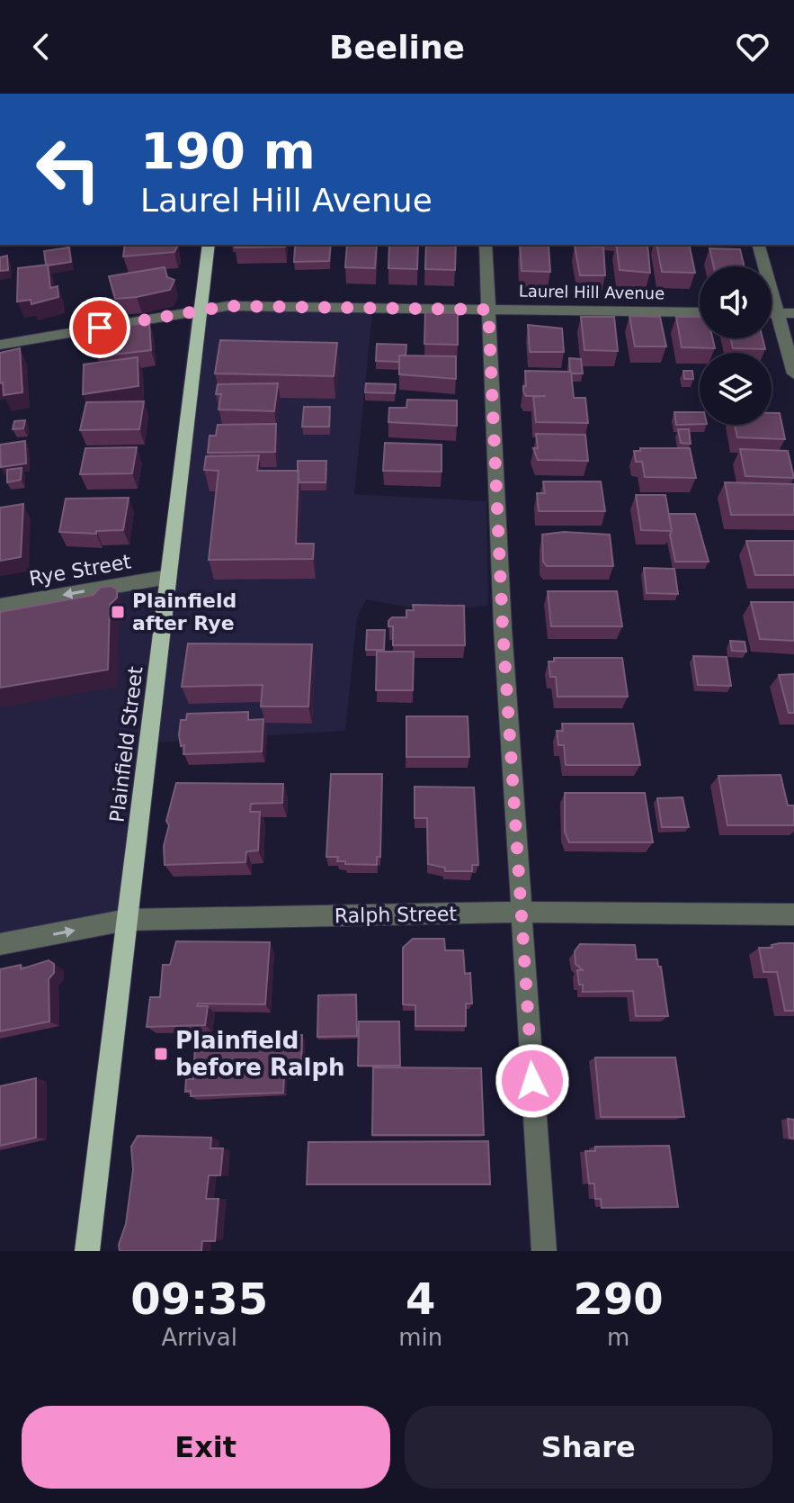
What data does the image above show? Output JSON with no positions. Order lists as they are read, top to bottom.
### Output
{
  "streets": {
    "main road": ["Plainfield Street"],
    "street": ["Laurel Hill Avenue", "Rye Street", "Ralph Street"]
  },
  "crossings": [
    ["Laurel Hill Avenue", "Plainfield Street"],
    ["Rye Street", "Plainfield Street"],
    ["Plainfield Street", "Ralph Street"]
  ],
  "one_way": ["Rye Street"],
  "places": {
    "transit": ["Plainfield after Rye", "Plainfield before Ralph"]
  },
  "page": {
    "header": "Beeline",
    "turn": ["190 m", "Laurel Hill Avenue"],
    "eta": [
      "09:35",
      "Arrival",
      "4",
      "min",
      "290",
      "m"
    ],
    "buttons": ["Exit", "Share"]
  }
}
